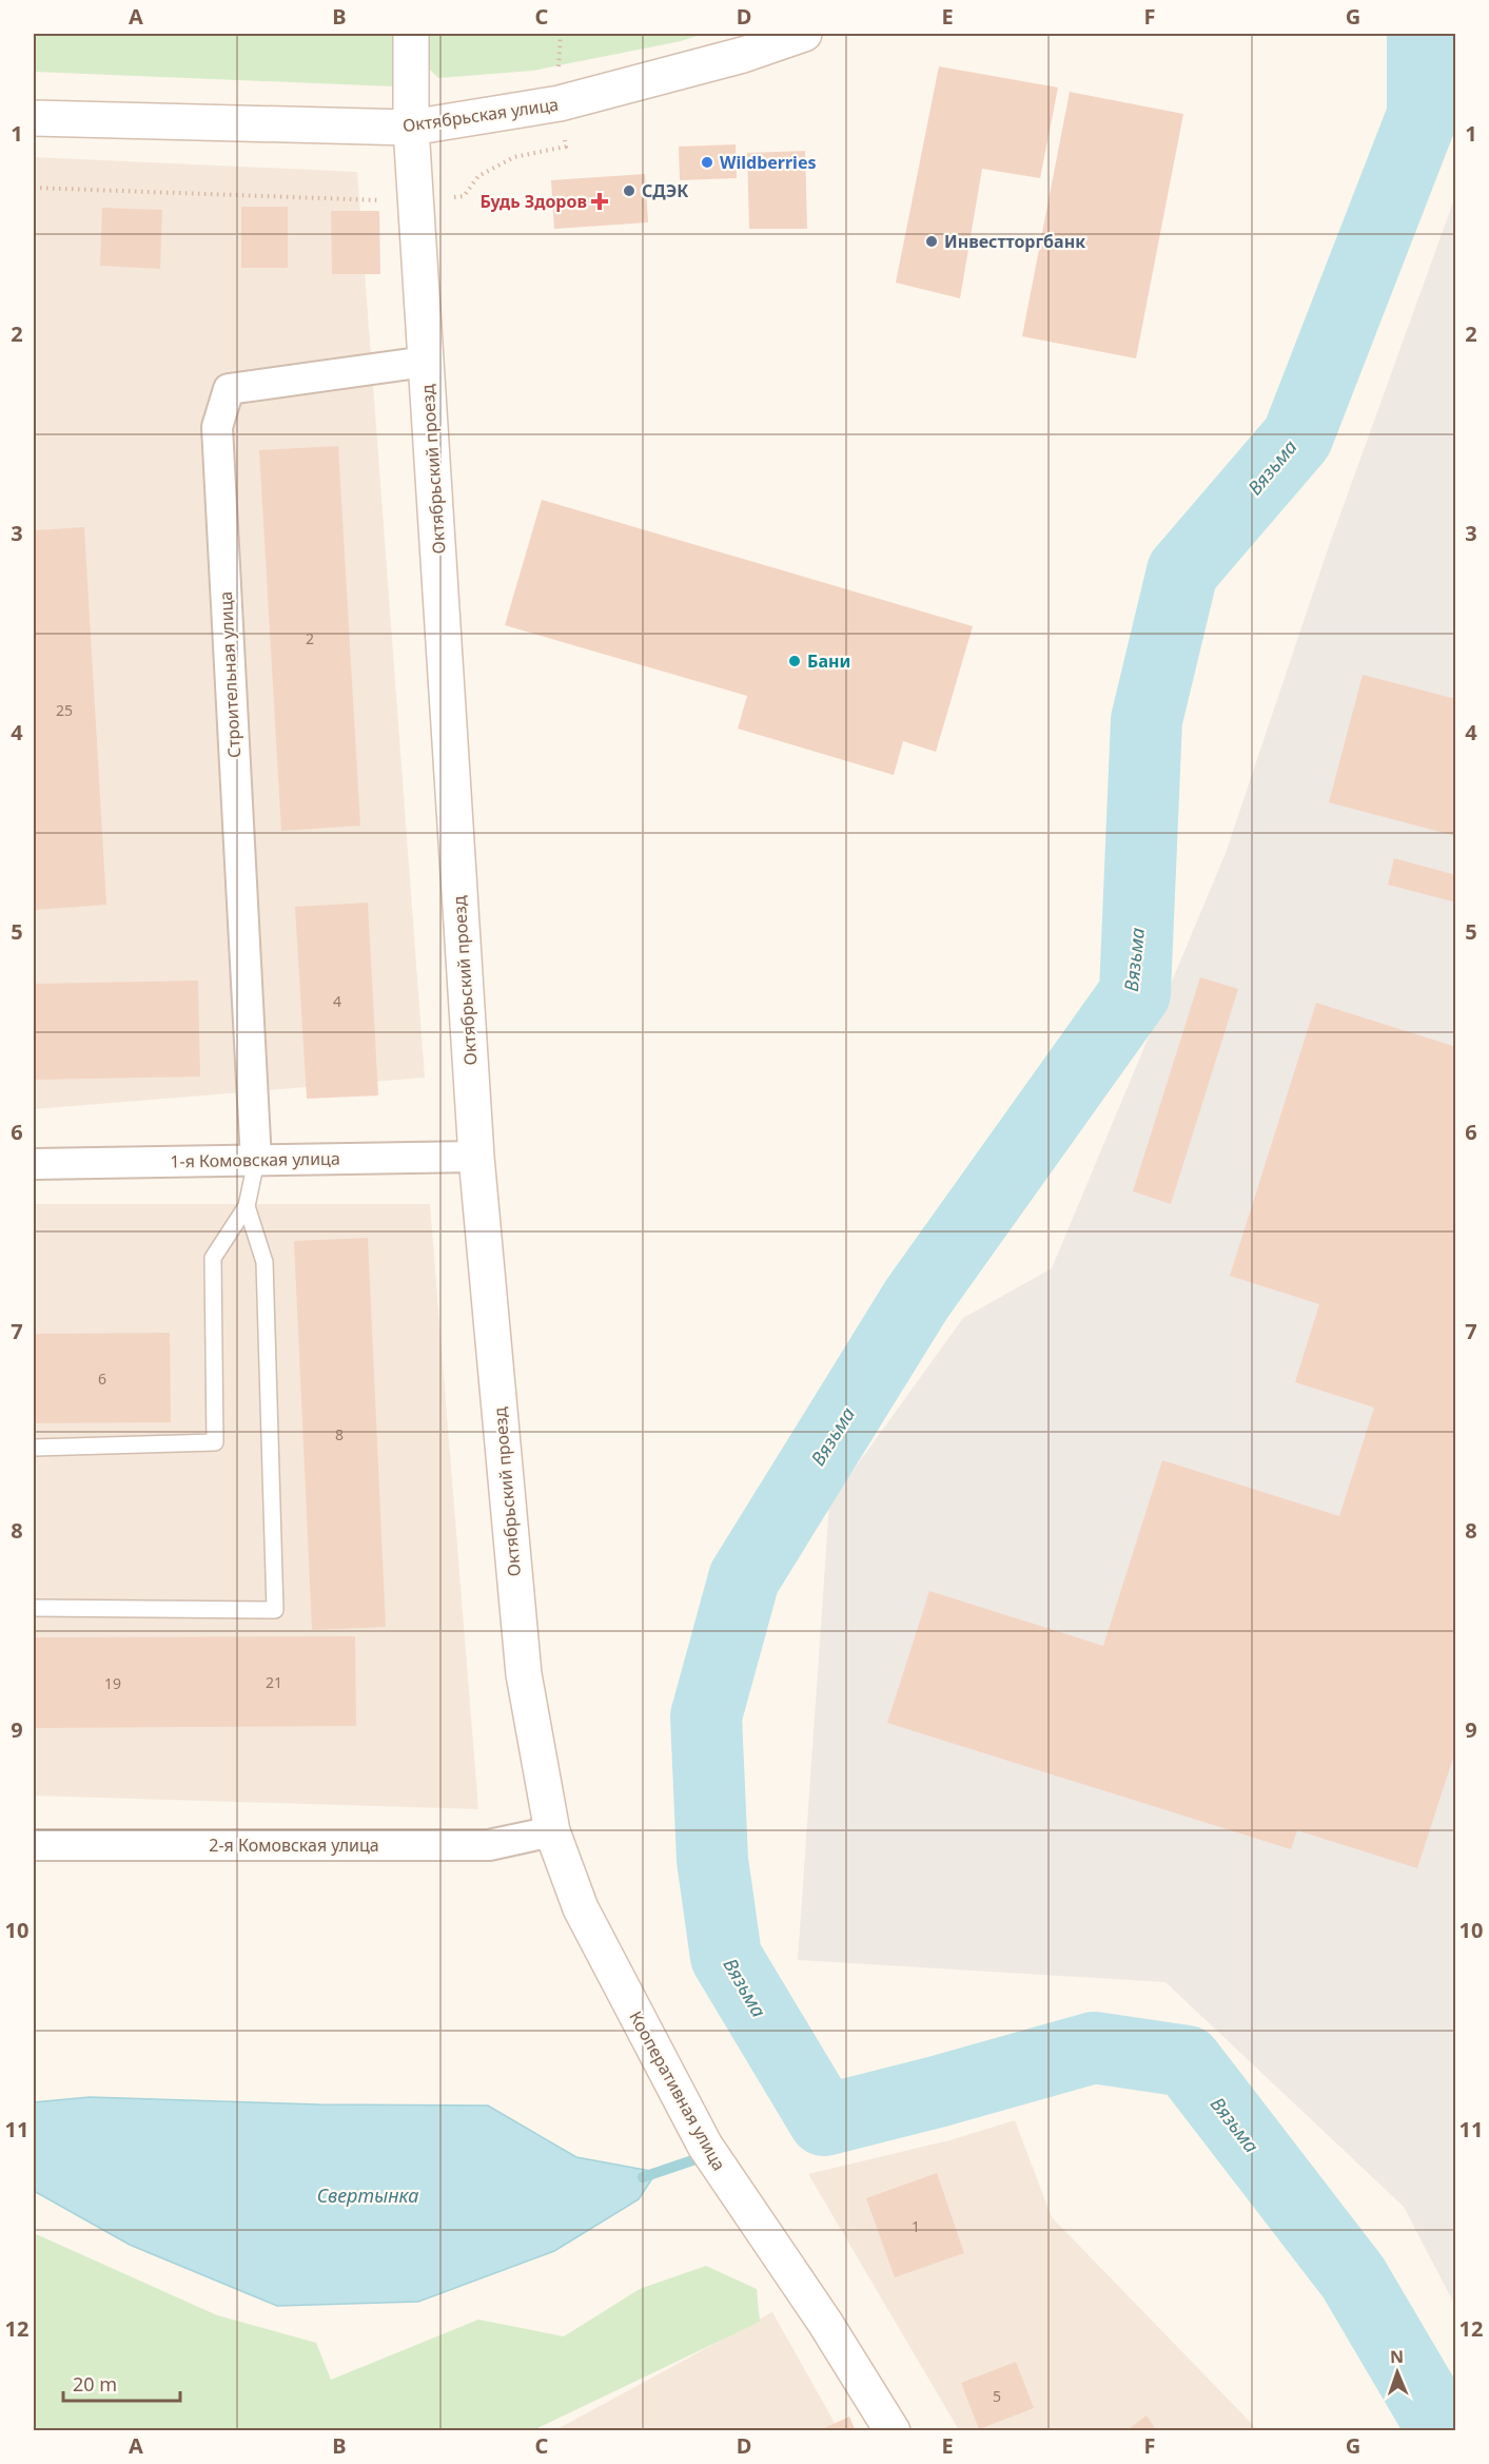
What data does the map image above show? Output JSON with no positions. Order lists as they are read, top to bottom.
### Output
{
  "streets": {
    "street": [
      "Октябрьская улица",
      "Октябрьский проезд",
      "Строительная улица",
      "1-я Комовская улица",
      "2-я Комовская улица",
      "Кооперативная улица"
    ]
  },
  "crossings": [
    ["Октябрьская улица", "Октябрьский проезд"],
    ["Октябрьский проезд", "Строительная улица"],
    ["Октябрьский проезд", "1-я Комовская улица"],
    ["Октябрьский проезд", "2-я Комовская улица"],
    ["Октябрьский проезд", "Кооперативная улица"],
    ["Строительная улица", "1-я Комовская улица"],
    ["2-я Комовская улица", "Кооперативная улица"]
  ],
  "water": ["Вязьма", "Свертынка"],
  "places": {
    "other": [
      "Wildberries",
      "СДЭК",
      "Инвестторгбанк",
      "Бани"
    ],
    "health": ["Будь Здоров"]
  },
  "house_numbers": [
    "2",
    "25",
    "4",
    "6",
    "8",
    "21",
    "19",
    "1",
    "5"
  ],
  "scale_bar": "20 m",
  "north": "top",
  "grid": {
    "columns": [
      "A",
      "B",
      "C",
      "D",
      "E",
      "F",
      "G"
    ],
    "rows": [
      "1",
      "2",
      "3",
      "4",
      "5",
      "6",
      "7",
      "8",
      "9",
      "10",
      "11",
      "12"
    ]
  }
}
